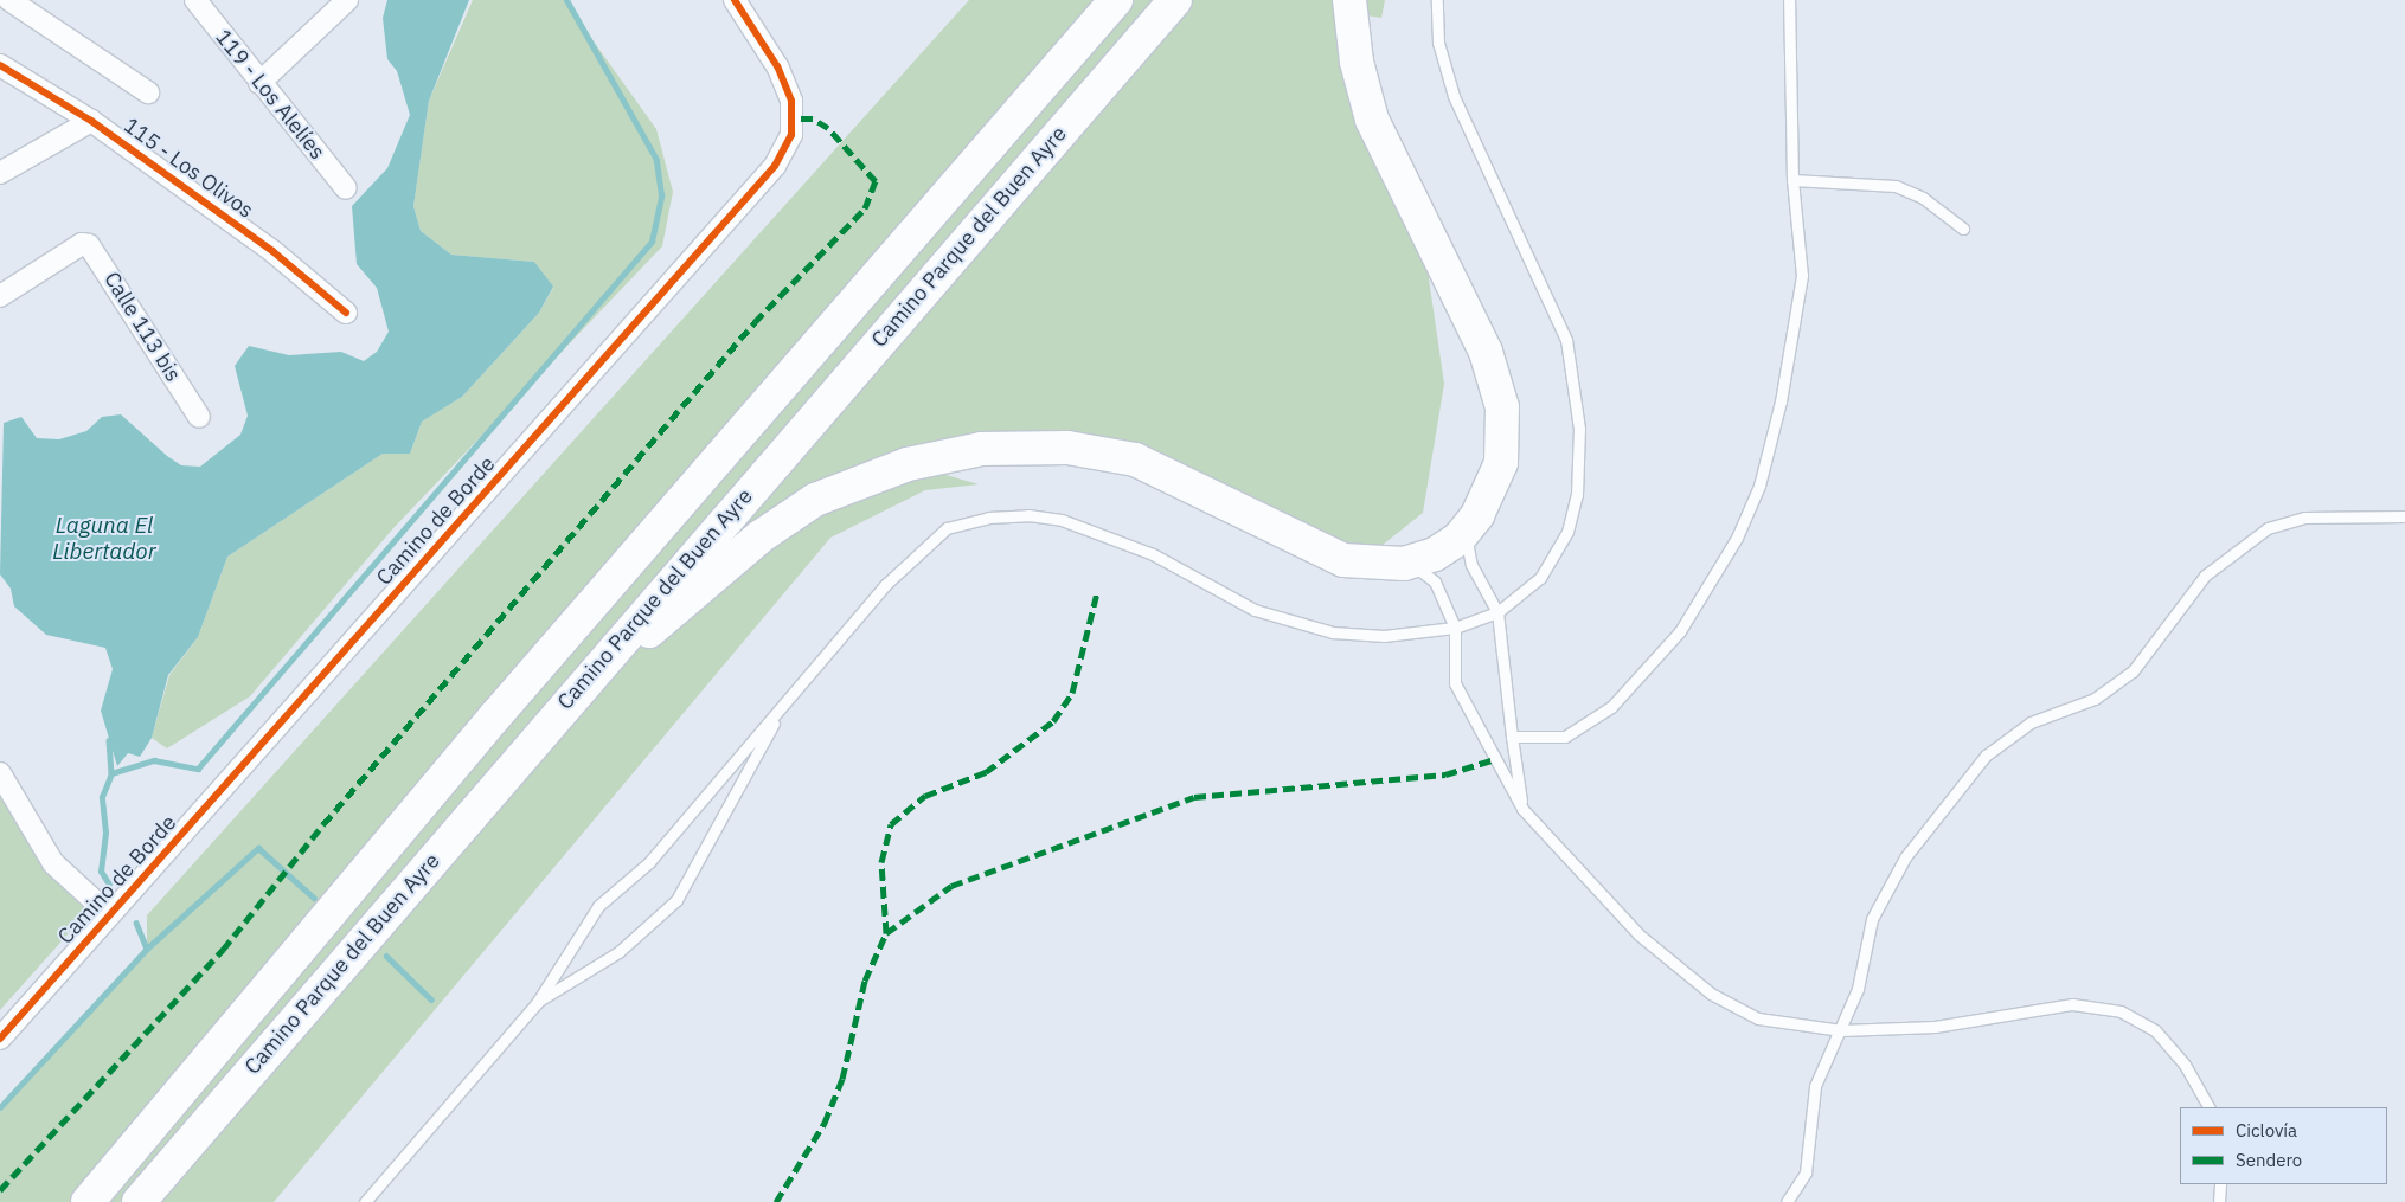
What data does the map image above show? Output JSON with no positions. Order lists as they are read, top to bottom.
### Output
{
  "streets": {
    "highway": ["Camino Parque del Buen Ayre"],
    "street": [
      "119 - Los Alelíes",
      "115 - Los Olivos",
      "Calle 113 bis",
      "Camino de Borde"
    ]
  },
  "water": ["Laguna El Libertador"],
  "legend": ["Ciclovía", "Sendero"]
}
